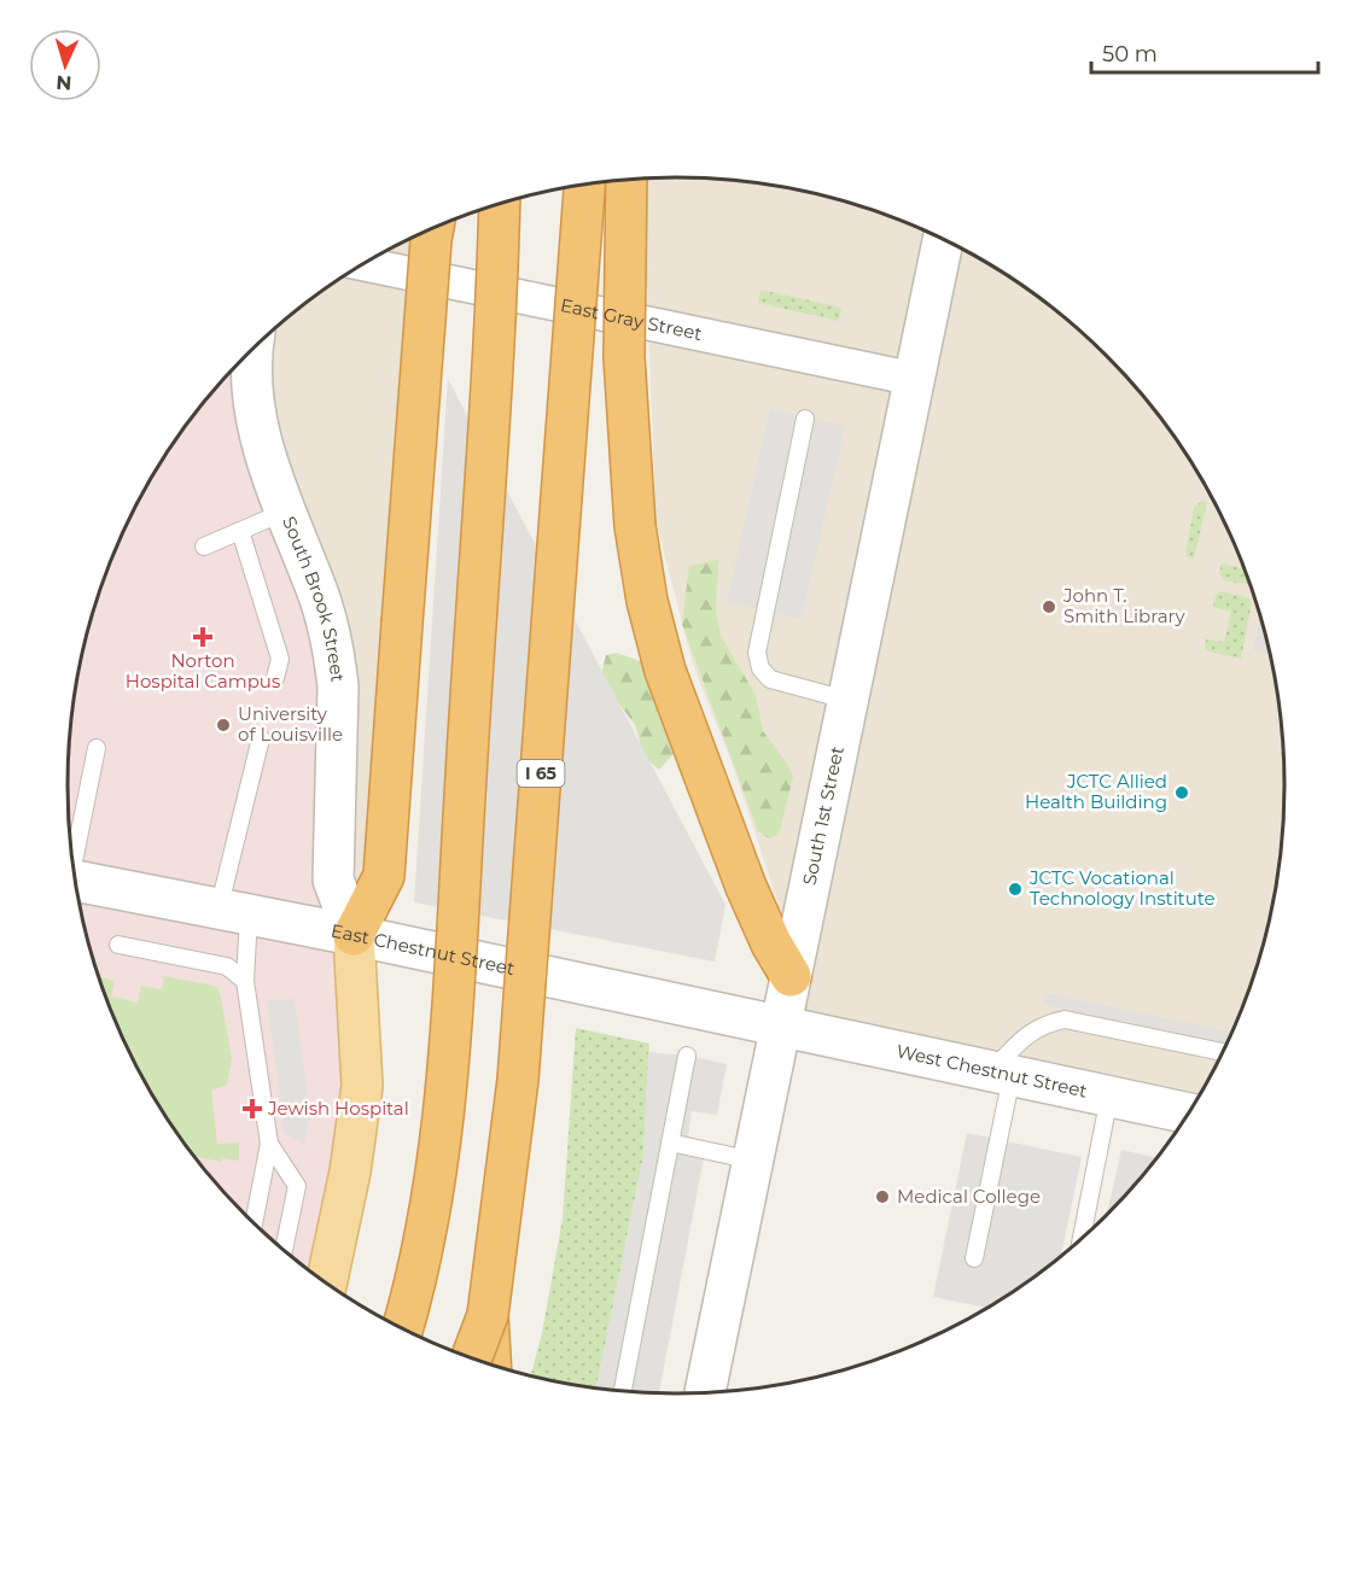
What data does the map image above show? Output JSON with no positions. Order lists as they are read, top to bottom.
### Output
{
  "streets": {
    "highway": ["I 65"],
    "main road": ["South Brook Street"],
    "street": [
      "East Gray Street",
      "South 1st Street",
      "East Chestnut Street",
      "West Chestnut Street"
    ]
  },
  "crossings": [
    ["East Gray Street", "South 1st Street"],
    ["South Brook Street", "East Chestnut Street"],
    ["South 1st Street", "East Chestnut Street"],
    ["South 1st Street", "West Chestnut Street"],
    ["East Chestnut Street", "West Chestnut Street"]
  ],
  "places": {
    "other": [
      "John T. Smith Library",
      "University of Louisville",
      "JCTC Allied Health Building",
      "JCTC Vocational Technology Institute",
      "Medical College"
    ],
    "health": ["Norton Hospital Campus", "Jewish Hospital"]
  },
  "scale_bar": "50 m",
  "north": "bottom"
}
